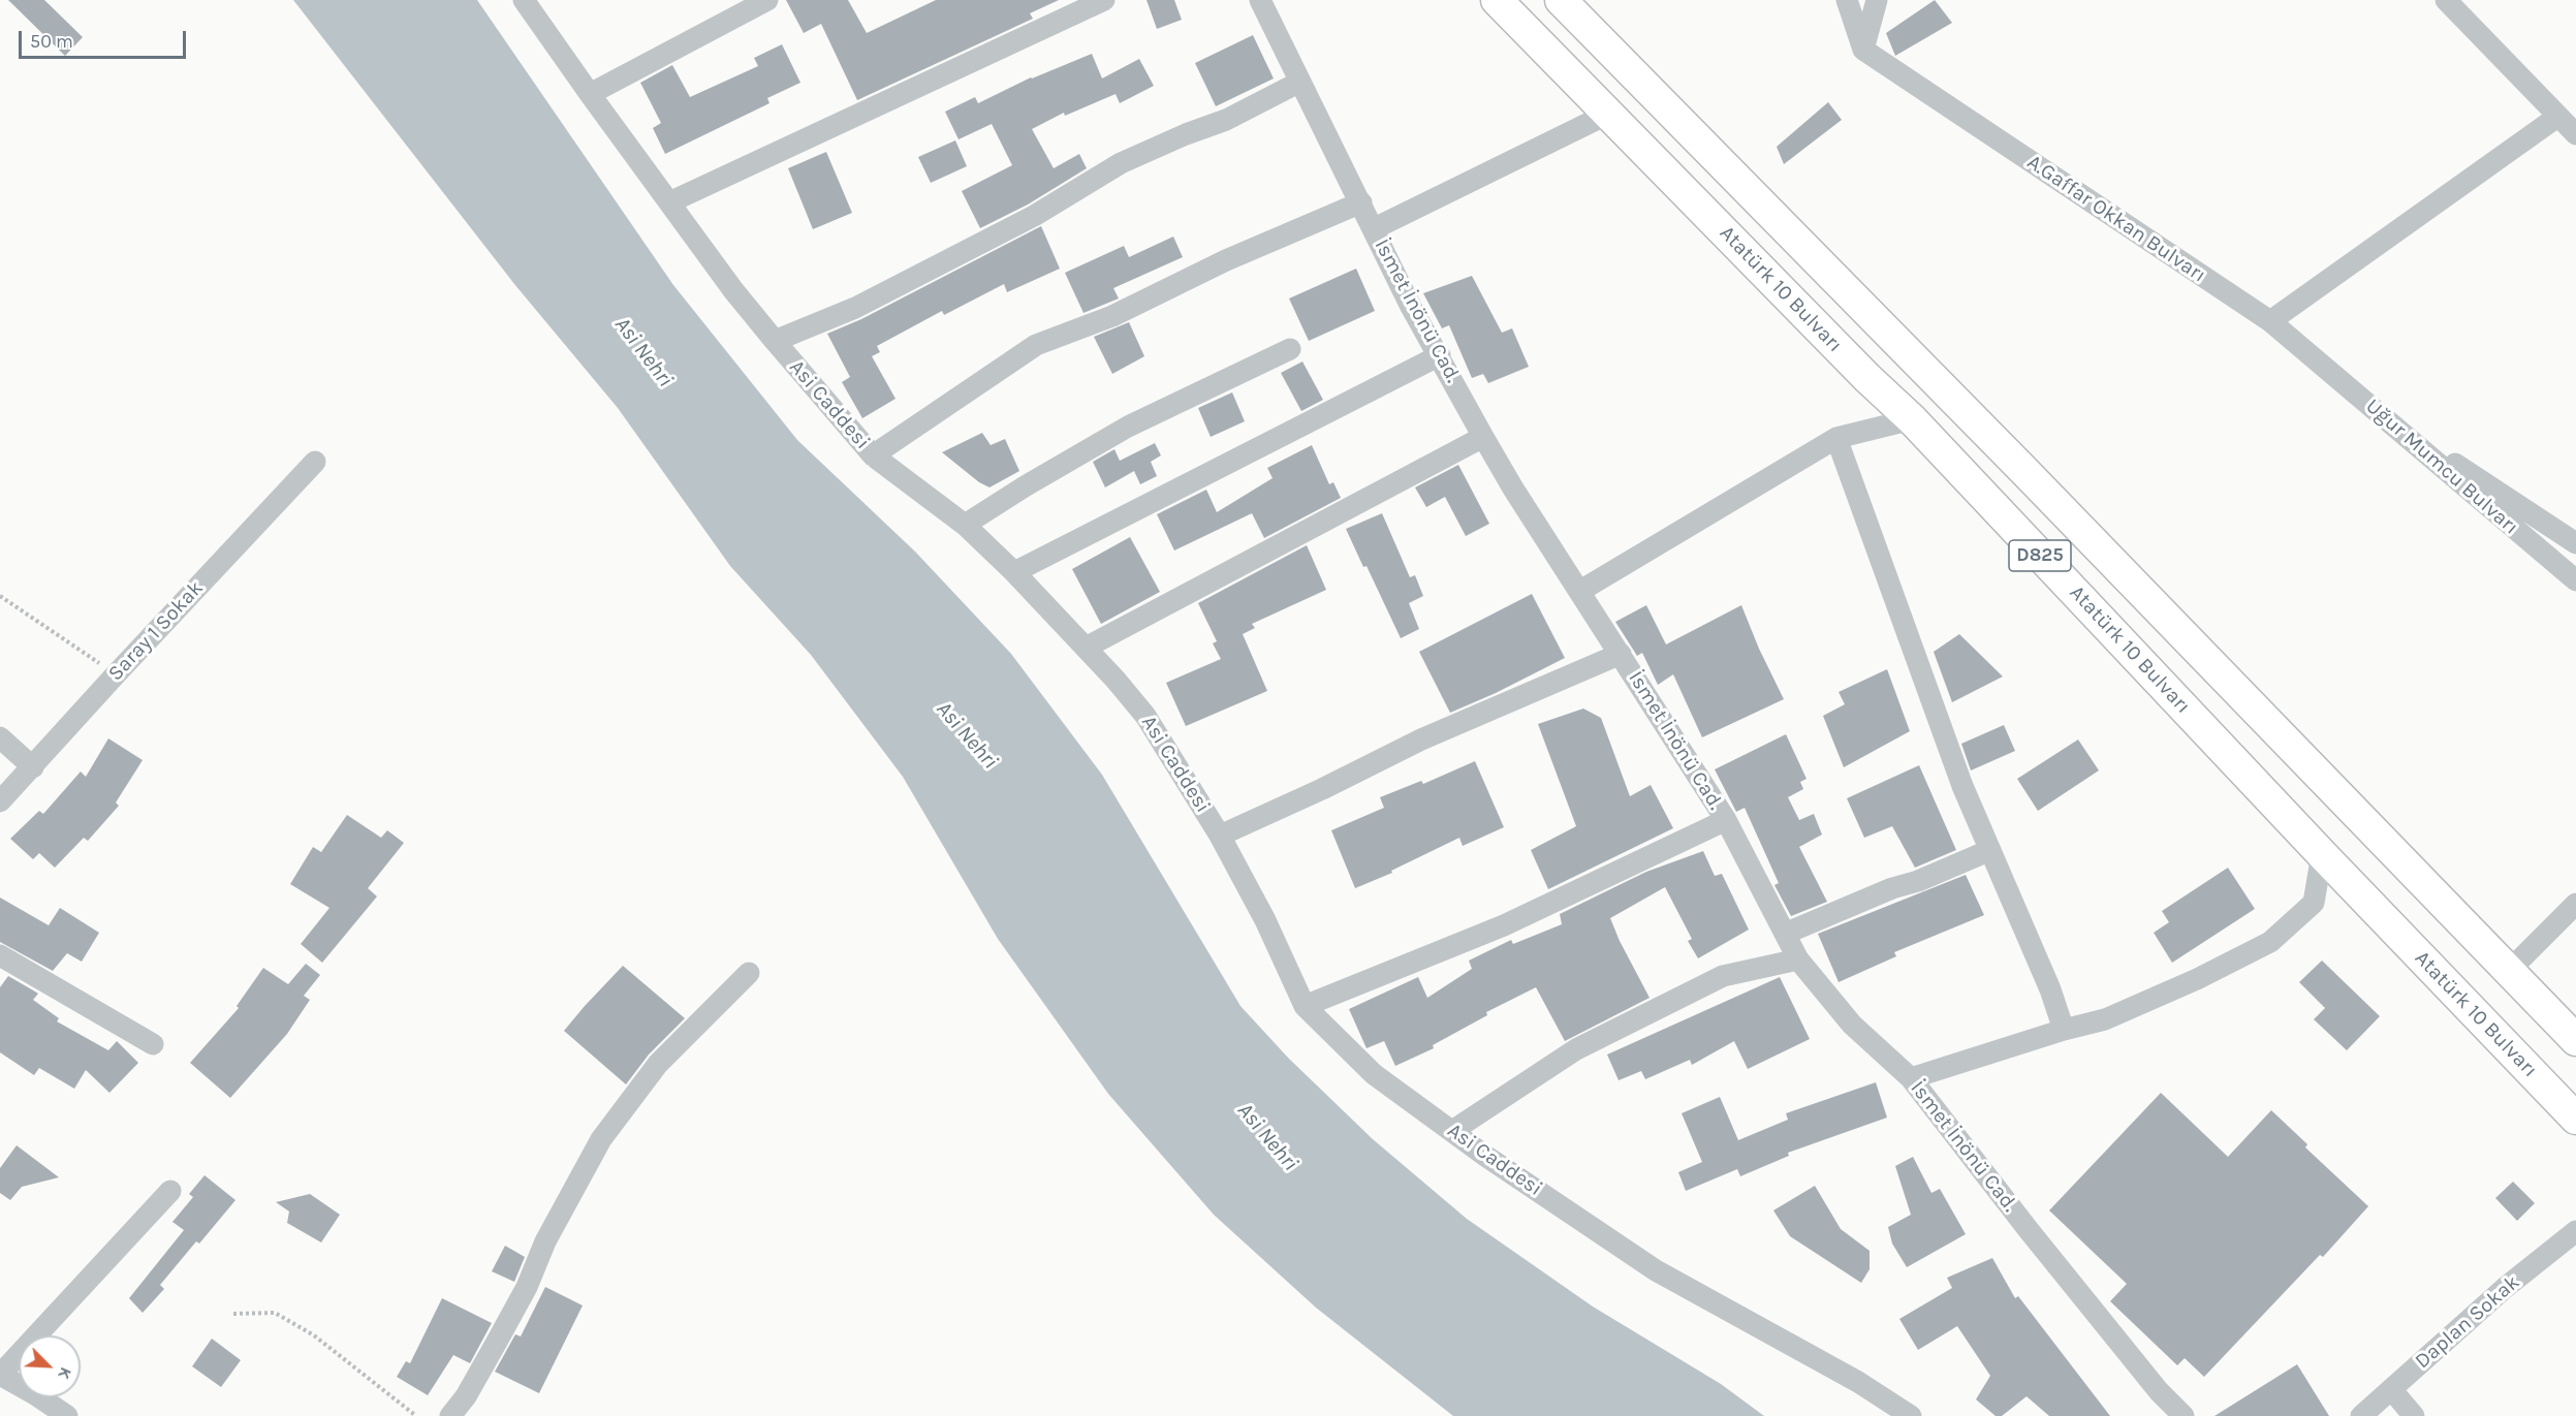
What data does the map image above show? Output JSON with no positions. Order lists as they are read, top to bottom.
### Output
{
  "streets": {
    "highway": ["Atatürk 10 Bulvarı", "D825"],
    "street": [
      "A.Gaffar Okkan Bulvarı",
      "İsmet İnönü Cad.",
      "Asi Caddesi",
      "Uğur Mumcu Bulvarı",
      "Saray 1 Sokak",
      "Daplan Sokak"
    ]
  },
  "crossings": [
    ["A.Gaffar Okkan Bulvarı", "Uğur Mumcu Bulvarı"]
  ],
  "water": ["Asi Nehri"],
  "scale_bar": "50 m",
  "north": "bottom right"
}
